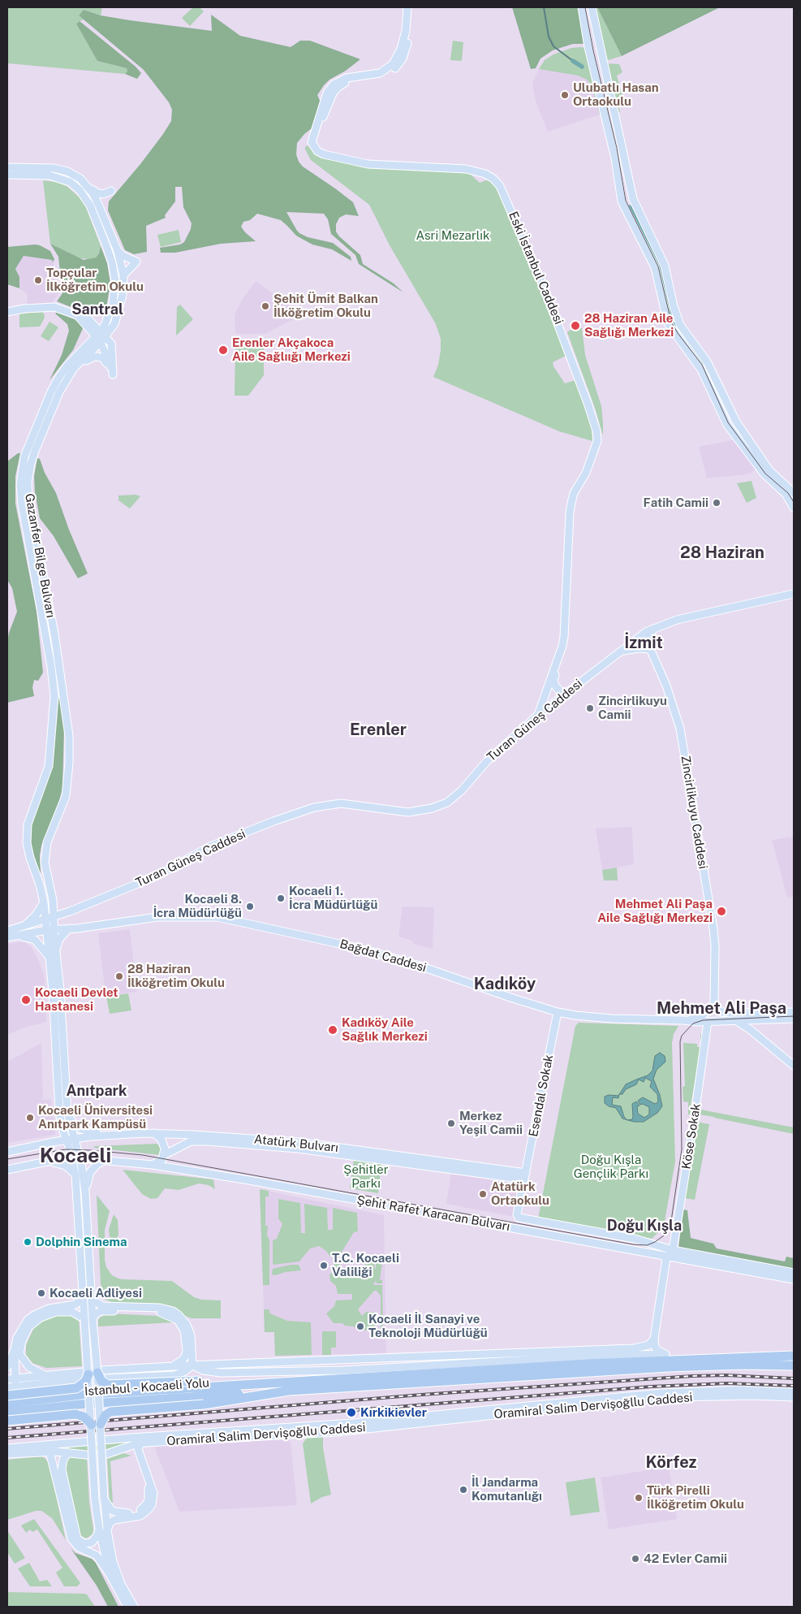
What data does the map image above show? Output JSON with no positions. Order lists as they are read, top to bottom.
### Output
{
  "streets": {
    "highway": ["İstanbul - Kocaeli Yolu"],
    "main road": [
      "Eski İstanbul Caddesi",
      "Gazanfer Bilge Bulvarı",
      "Turan Güneş Caddesi",
      "Zincirlikuyu Caddesi",
      "Bağdat Caddesi",
      "Esendal Sokak",
      "Köse Sokak",
      "Atatürk Bulvarı",
      "Şehit Rafet Karacan Bulvarı",
      "Oramiral Salim Dervişoğllu Caddesi"
    ]
  },
  "crossings": [
    ["Eski İstanbul Caddesi", "Turan Güneş Caddesi"],
    ["Gazanfer Bilge Bulvarı", "Turan Güneş Caddesi"],
    ["Gazanfer Bilge Bulvarı", "Bağdat Caddesi"],
    ["Bağdat Caddesi", "Esendal Sokak"],
    ["Bağdat Caddesi", "Köse Sokak"],
    ["Esendal Sokak", "Atatürk Bulvarı"],
    ["Esendal Sokak", "Şehit Rafet Karacan Bulvarı"],
    ["Köse Sokak", "Şehit Rafet Karacan Bulvarı"],
    ["Atatürk Bulvarı", "Şehit Rafet Karacan Bulvarı"]
  ],
  "districts": [
    "Santral",
    "28 Haziran",
    "İzmit",
    "Erenler",
    "Kadıköy",
    "Mehmet Ali Paşa",
    "Anıtpark",
    "Kocaeli",
    "Doğu Kışla",
    "Körfez"
  ],
  "parks": ["Asri Mezarlık", "Doğu Kışla Gençlik Parkı", "Şehitler Parkı"],
  "places": [
    "Ulubatlı Hasan Ortaokulu",
    "Topçular İlköğretim Okulu",
    "Şehit Ümit Balkan İlköğretim Okulu",
    "28 Haziran Aile Sağlığı Merkezi",
    "Erenler Akçakoca Aile Sağlıığı Merkezi",
    "Fatih Camii",
    "Zincirlikuyu Camii",
    "Kocaeli 1. İcra Müdürlüğü",
    "Kocaeli 8. İcra Müdürlüğü",
    "Mehmet Ali Paşa Aile Sağlığı Merkezi",
    "28 Haziran İlköğretim Okulu",
    "Kocaeli Devlet Hastanesi",
    "Kadıköy Aile Sağlık Merkezi",
    "Kocaeli Üniversitesi Anıtpark Kampüsü",
    "Merkez Yeşil Camii",
    "Atatürk Ortaokulu",
    "Dolphin Sinema",
    "T.C. Kocaeli Valiliği",
    "Kocaeli Adliyesi",
    "Kocaeli İl Sanayi ve Teknoloji Müdürlüğü",
    "Kırkikievler",
    "İl Jandarma Komutanlığı",
    "Türk Pirelli İlköğretim Okulu",
    "42 Evler Camii"
  ]
}
